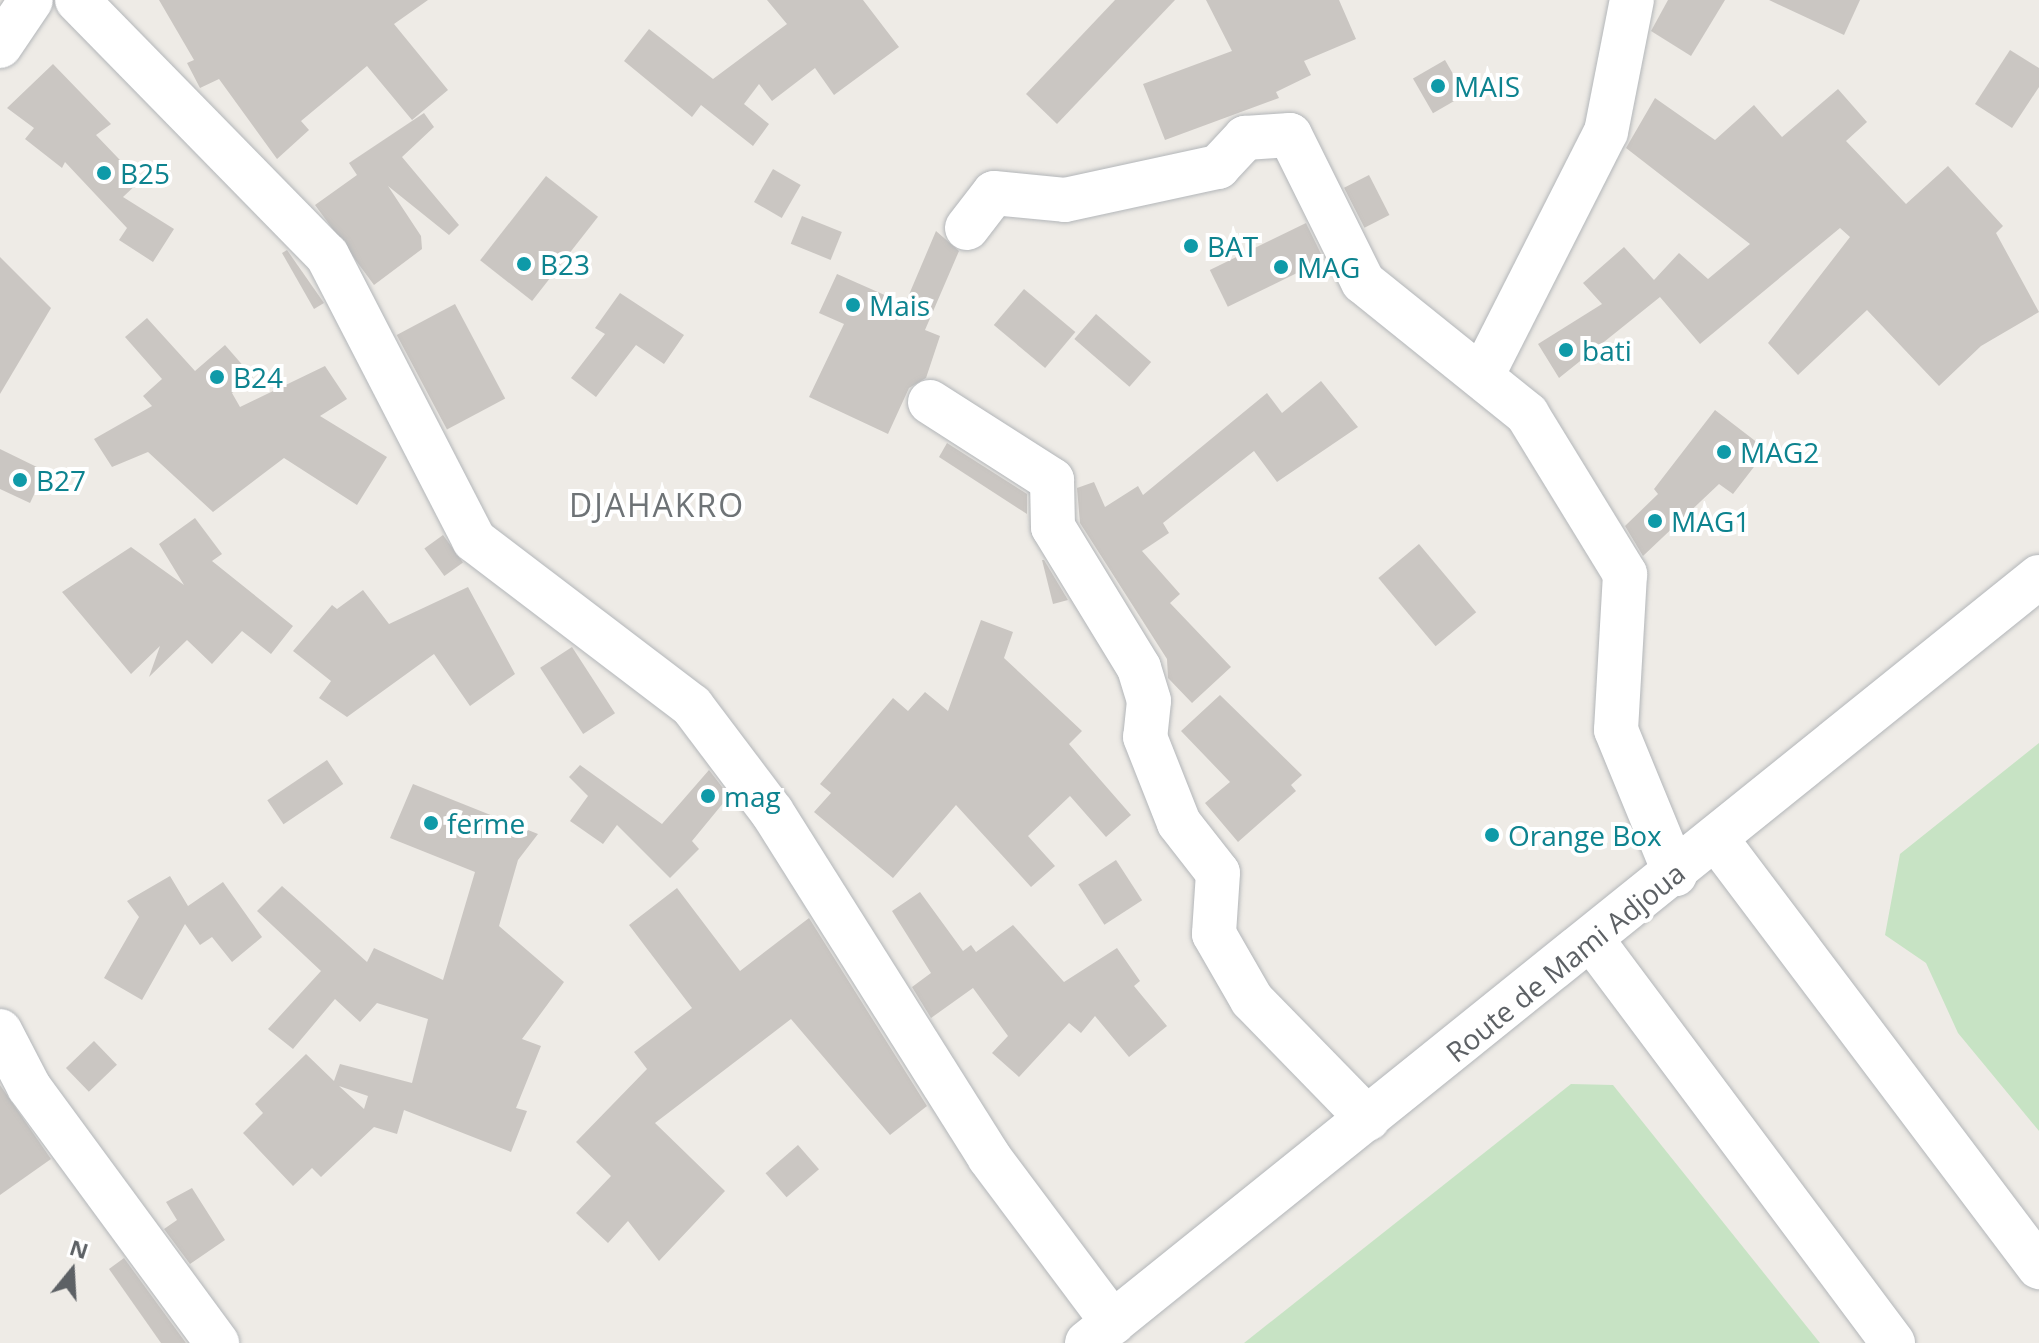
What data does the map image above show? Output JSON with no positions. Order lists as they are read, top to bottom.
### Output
{
  "streets": {
    "street": ["Route de Mami Adjoua"]
  },
  "districts": ["DJAHAKRO"],
  "places": [
    "MAIS",
    "B25",
    "BAT",
    "B23",
    "MAG",
    "Mais",
    "bati",
    "B24",
    "MAG2",
    "B27",
    "MAG1",
    "mag",
    "ferme",
    "Orange Box"
  ],
  "north": "top"
}
